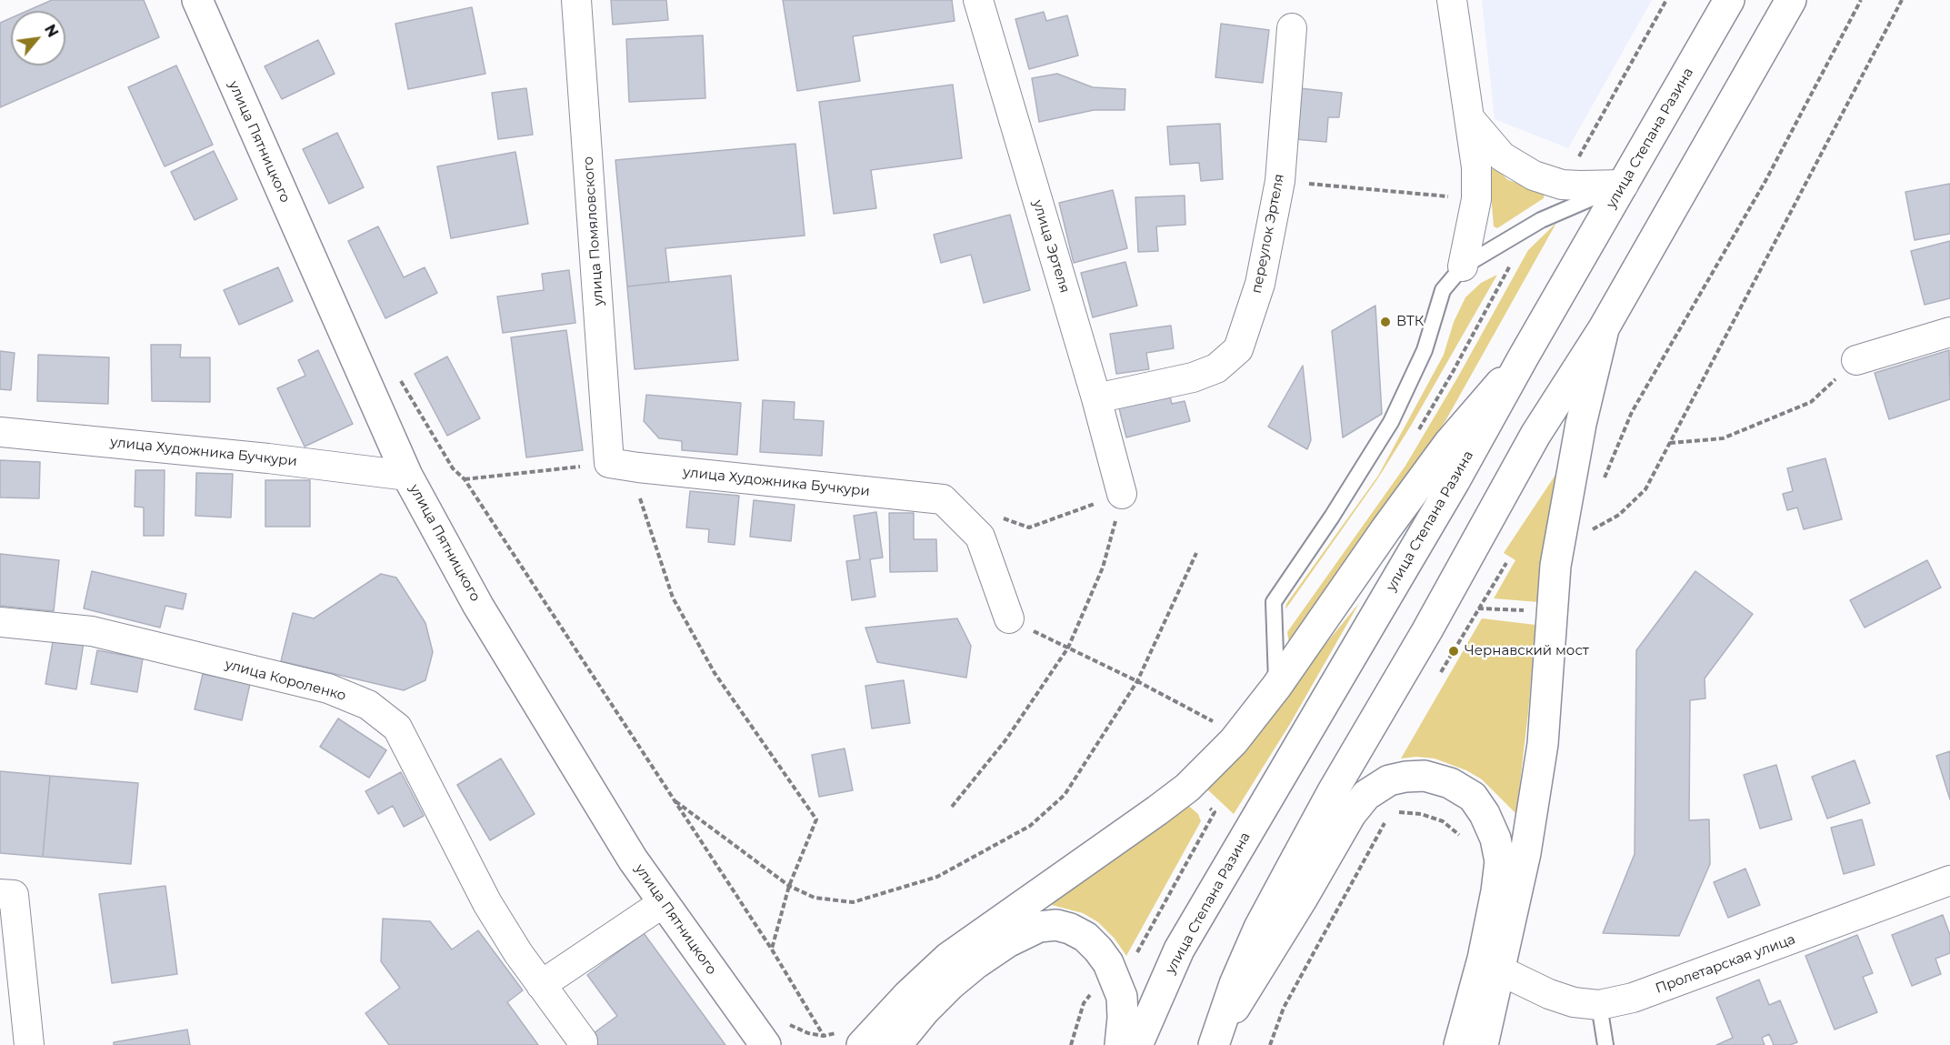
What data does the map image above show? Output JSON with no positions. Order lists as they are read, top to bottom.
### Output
{
  "streets": {
    "main road": ["улица Степана Разина", "улица Пятницкого"],
    "street": [
      "улица Помяловского",
      "переулок Эртеля",
      "улица Эртеля",
      "улица Художника Бучкури",
      "улица Короленко",
      "Пролетарская улица"
    ]
  },
  "crossings": [
    ["улица Пятницкого", "улица Художника Бучкури"],
    ["улица Помяловского", "улица Художника Бучкури"],
    ["переулок Эртеля", "улица Эртеля"]
  ],
  "places": ["ВТК", "Чернавский мост"],
  "north": "top right"
}
